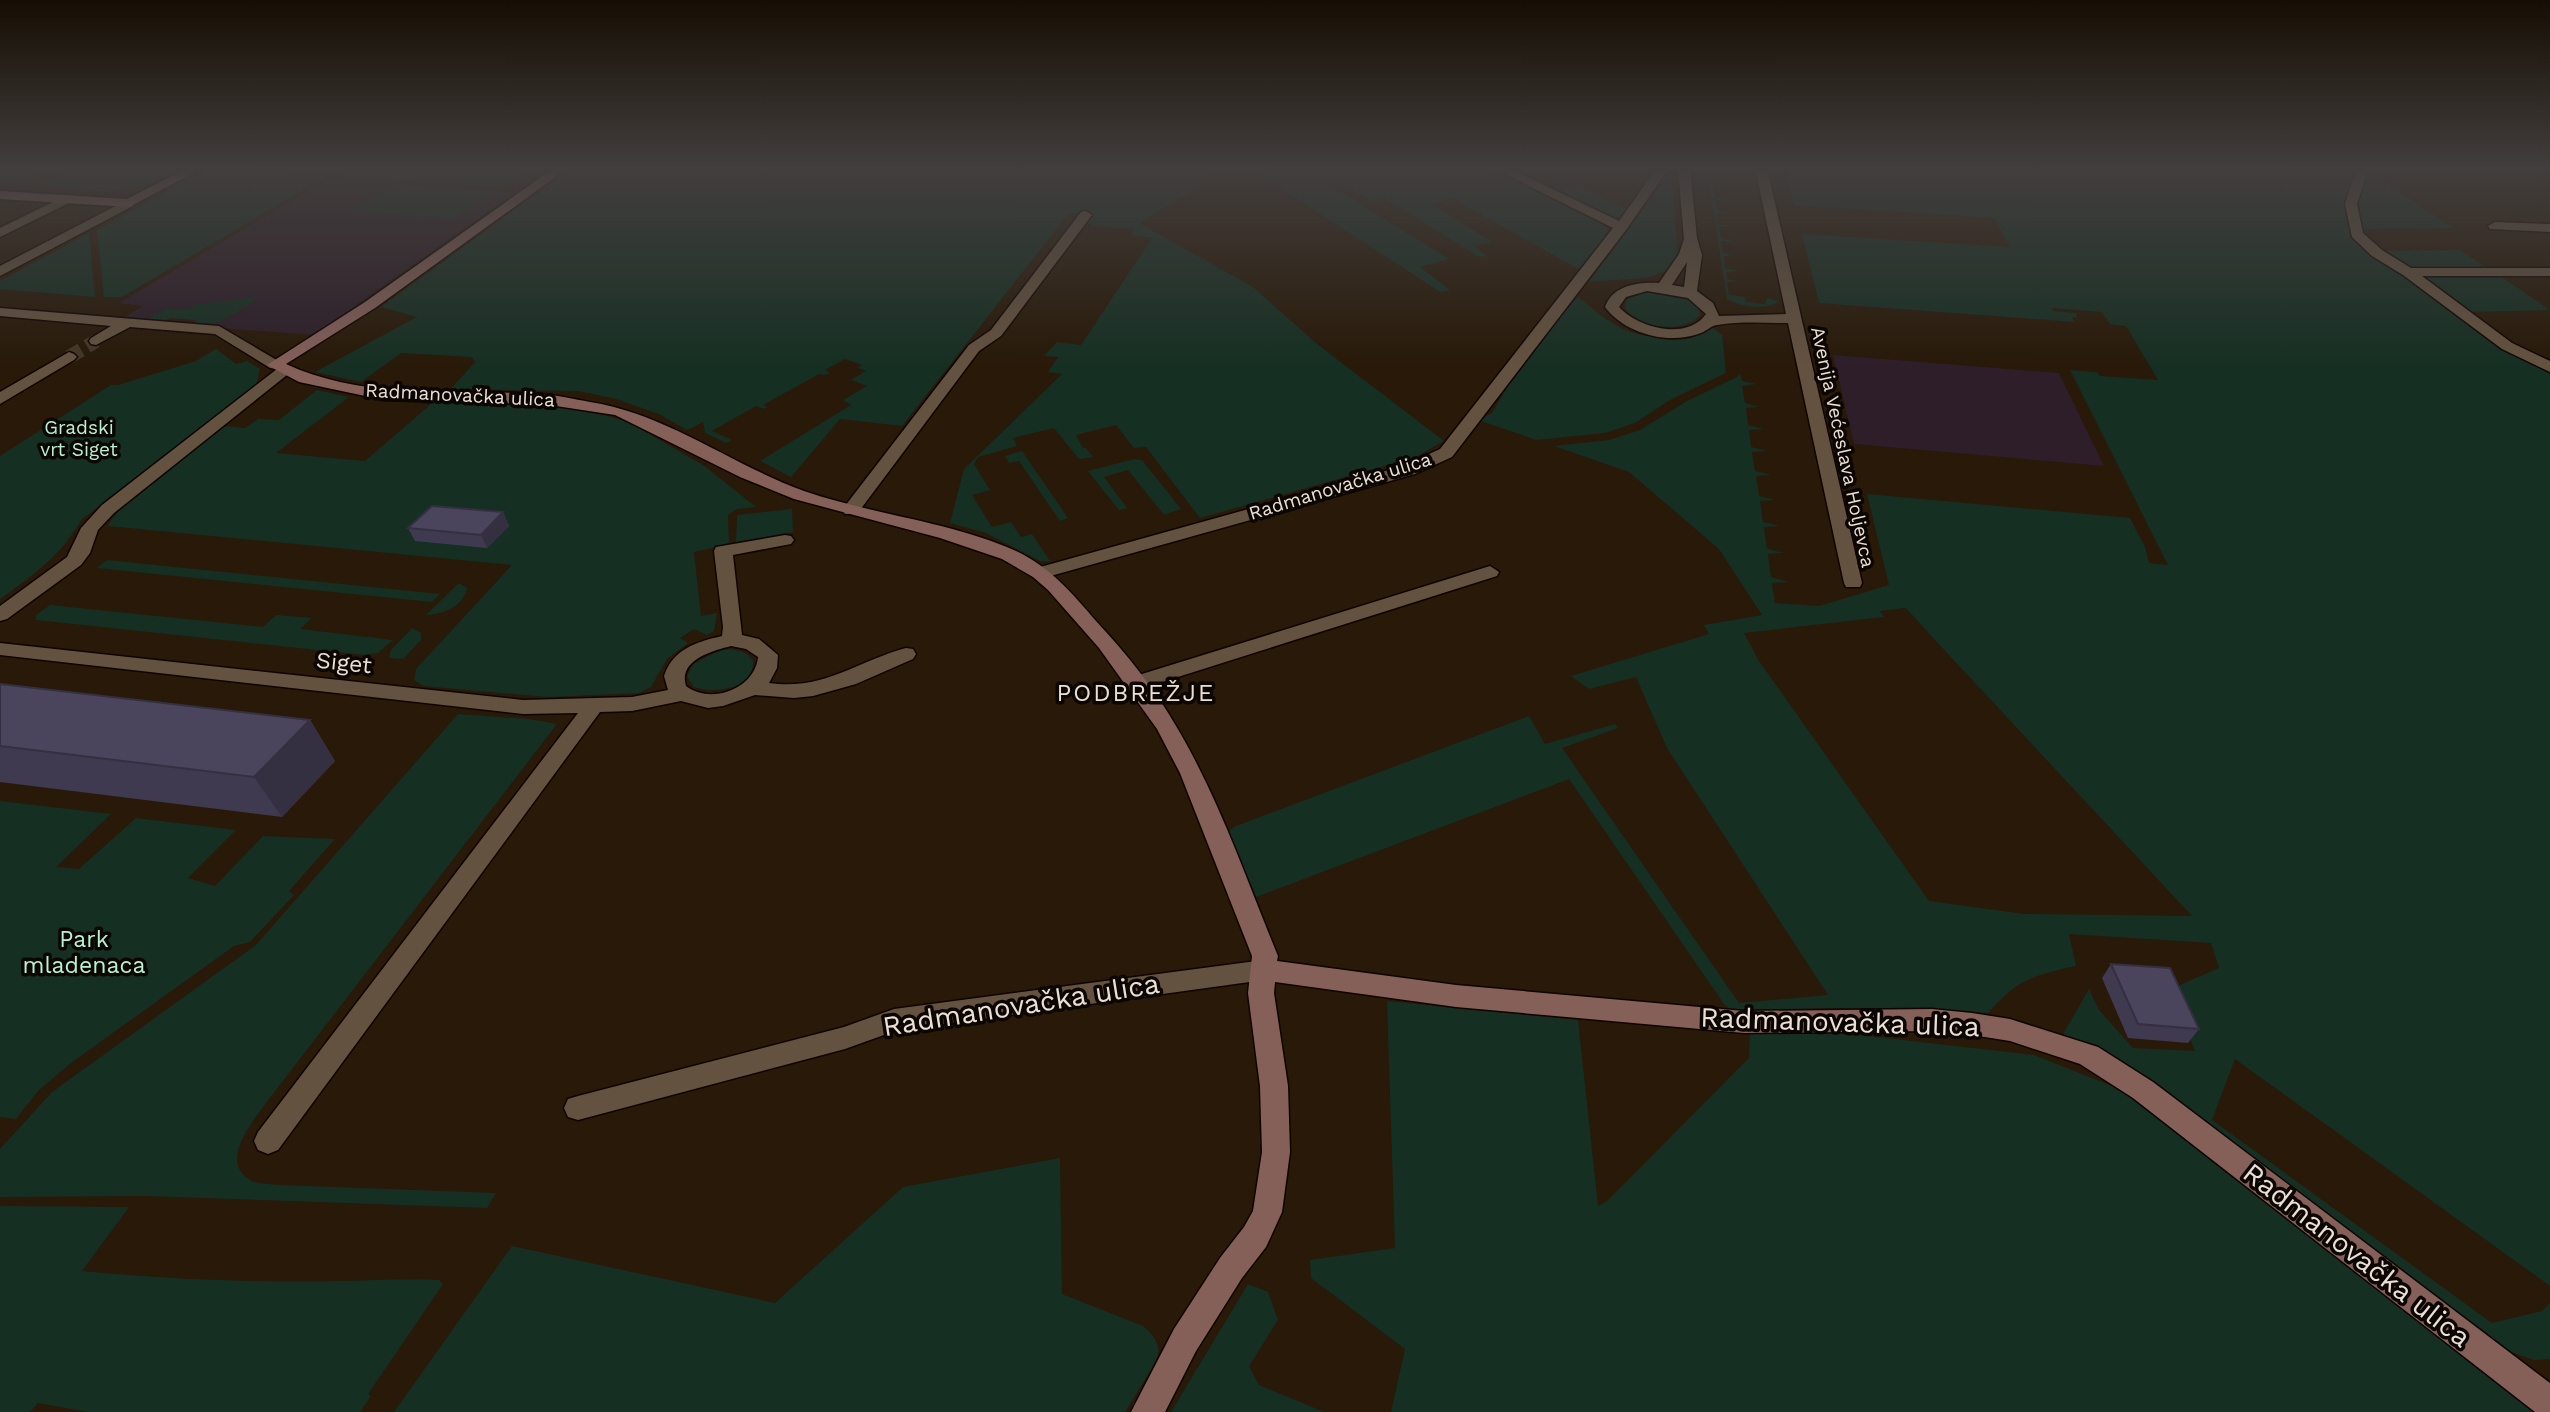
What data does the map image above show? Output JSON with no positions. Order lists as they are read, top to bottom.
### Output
{
  "streets": {
    "street": ["Radmanovačka ulica", "Avenija Većeslava Holjevca", "Siget"]
  },
  "districts": ["PODBREŽJE"],
  "parks": ["Gradski vrt Siget", "Park mladenaca"]
}
